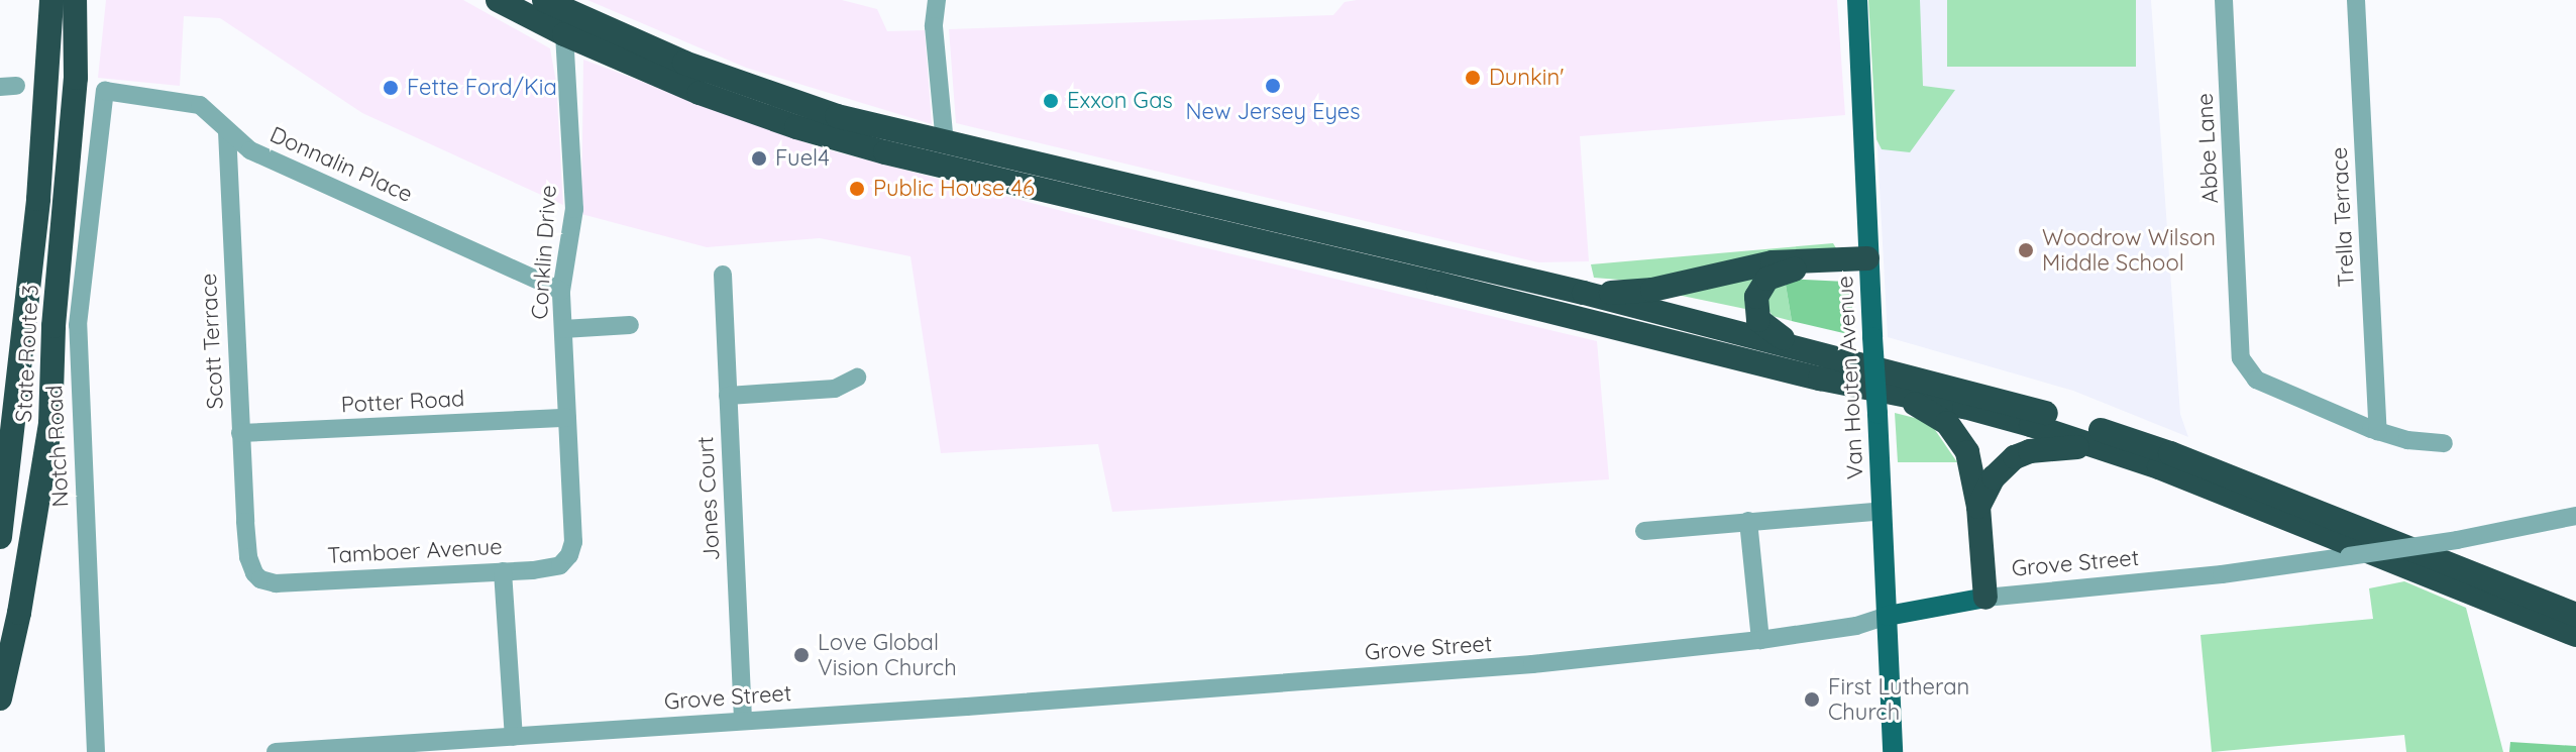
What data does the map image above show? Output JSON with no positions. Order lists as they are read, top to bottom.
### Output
{
  "streets": {
    "highway": ["State Route 3"],
    "main road": ["Van Houten Avenue", "Grove Street"],
    "street": [
      "Abbe Lane",
      "Donnalin Place",
      "Trella Terrace",
      "Conklin Drive",
      "Scott Terrace",
      "Potter Road",
      "Notch Road",
      "Jones Court",
      "Tamboer Avenue"
    ]
  },
  "crossings": [
    ["Abbe Lane", "Trella Terrace"],
    ["Donnalin Place", "Conklin Drive"],
    ["Donnalin Place", "Scott Terrace"],
    ["Donnalin Place", "Notch Road"],
    ["Conklin Drive", "Potter Road"],
    ["Conklin Drive", "Tamboer Avenue"],
    ["Scott Terrace", "Potter Road"],
    ["Scott Terrace", "Tamboer Avenue"],
    ["Van Houten Avenue", "Grove Street"],
    ["Jones Court", "Grove Street"]
  ],
  "places": [
    "Dunkin'",
    "New Jersey Eyes",
    "Fette Ford/Kia",
    "Exxon Gas",
    "Fuel4",
    "Public House 46",
    "Woodrow Wilson Middle School",
    "Love Global Vision Church",
    "First Lutheran Church"
  ]
}
